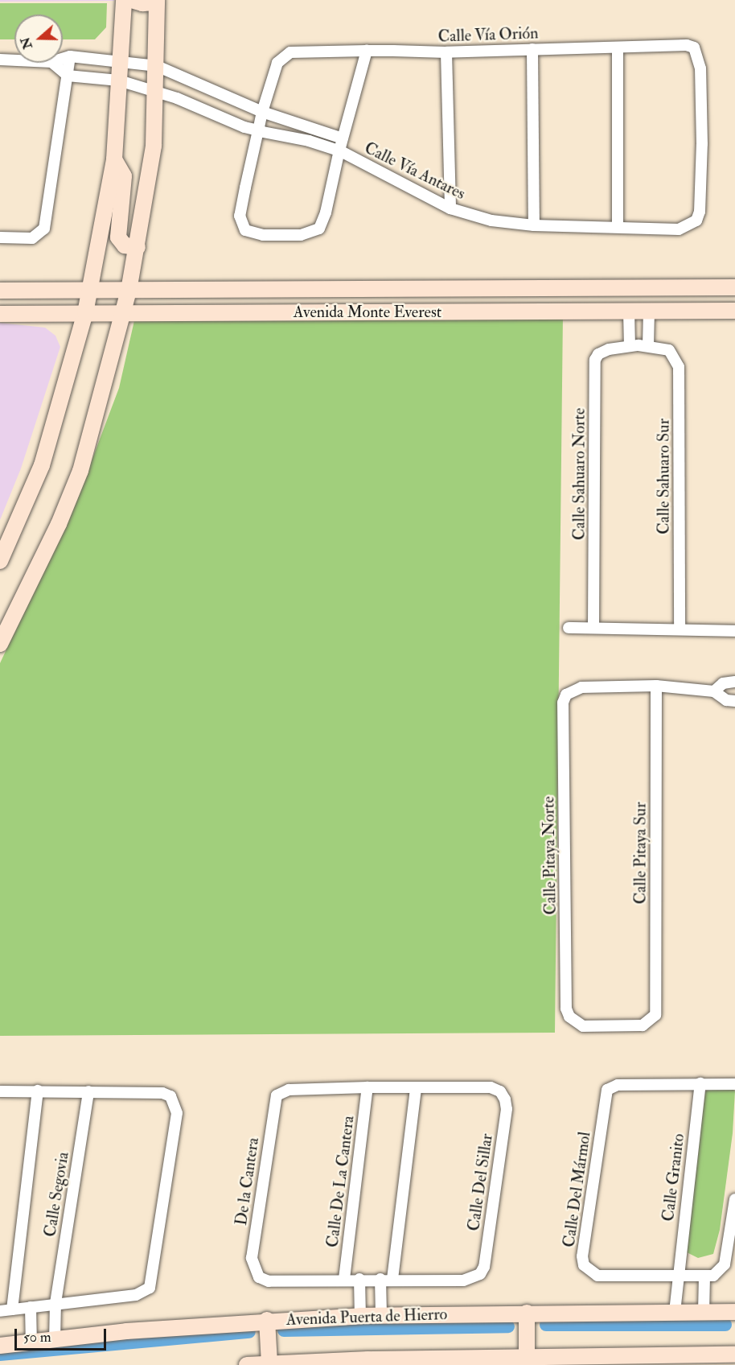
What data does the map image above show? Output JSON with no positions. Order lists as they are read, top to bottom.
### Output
{
  "streets": {
    "street": [
      "Calle Vía Orión",
      "Calle Vía Antares",
      "Avenida Monte Everest",
      "Calle Sahuaro Norte",
      "Calle Sahuaro Sur",
      "Calle Pitaya Sur",
      "Calle Pitaya Norte",
      "Calle Granito",
      "De la Cantera",
      "Calle De La Cantera",
      "Calle Del Sillar",
      "Calle Del Mármol",
      "Calle Segovia",
      "Avenida Puerta de Hierro"
    ]
  },
  "crossings": [
    ["Calle Vía Orión", "Calle Vía Antares"],
    ["Calle Sahuaro Norte", "Calle Sahuaro Sur"],
    ["Calle Pitaya Sur", "Calle Pitaya Norte"],
    ["Calle Granito", "Calle Del Mármol"],
    ["Calle Granito", "Avenida Puerta de Hierro"],
    ["De la Cantera", "Calle Del Sillar"],
    ["Calle De La Cantera", "Calle Del Sillar"],
    ["Calle Segovia", "Avenida Puerta de Hierro"]
  ],
  "scale_bar": "50 m",
  "north": "left"
}
